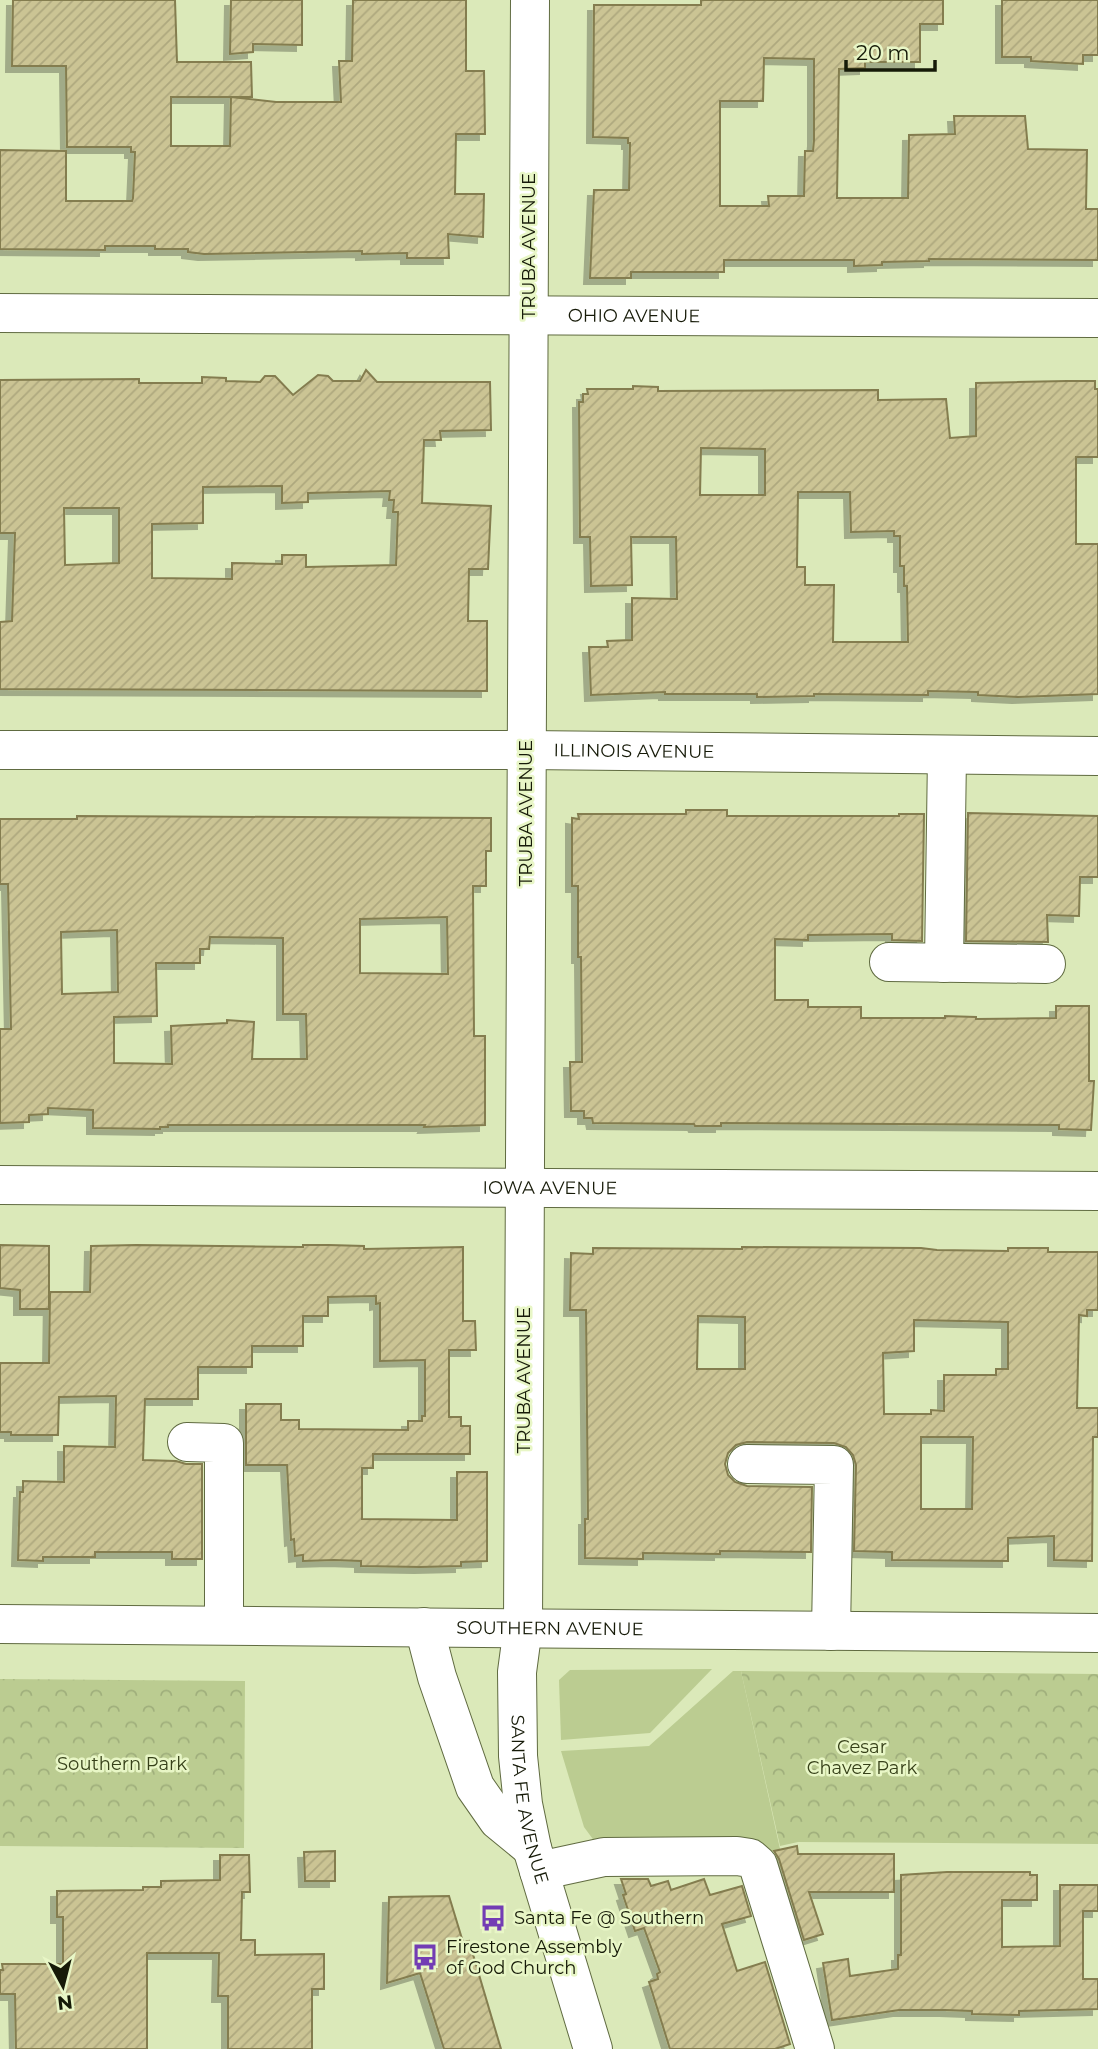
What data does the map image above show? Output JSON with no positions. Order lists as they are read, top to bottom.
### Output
{
  "streets": {
    "street": [
      "TRUBA AVENUE",
      "OHIO AVENUE",
      "ILLINOIS AVENUE",
      "IOWA AVENUE",
      "SOUTHERN AVENUE",
      "SANTA FE AVENUE"
    ]
  },
  "crossings": [
    ["TRUBA AVENUE", "OHIO AVENUE"],
    ["TRUBA AVENUE", "ILLINOIS AVENUE"],
    ["TRUBA AVENUE", "IOWA AVENUE"],
    ["TRUBA AVENUE", "SOUTHERN AVENUE"],
    ["TRUBA AVENUE", "SANTA FE AVENUE"],
    ["SOUTHERN AVENUE", "SANTA FE AVENUE"]
  ],
  "parks": ["Cesar Chavez Park", "Southern Park"],
  "places": {
    "bus stop": ["Santa Fe @ Southern", "Firestone Assembly of God Church"]
  },
  "scale_bar": "20 m",
  "north": "bottom"
}
